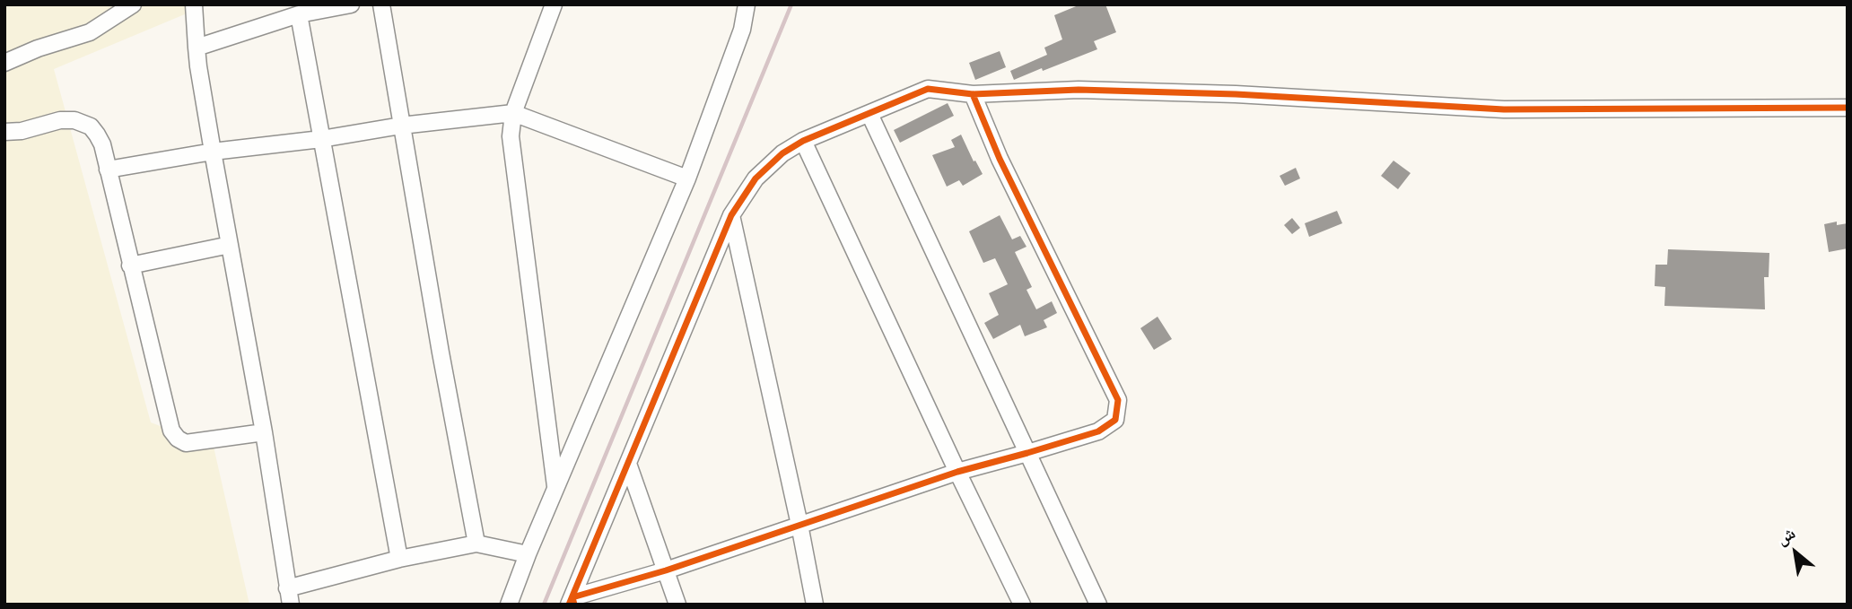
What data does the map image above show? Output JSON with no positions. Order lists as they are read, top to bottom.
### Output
{
  "north": "top left"
}
